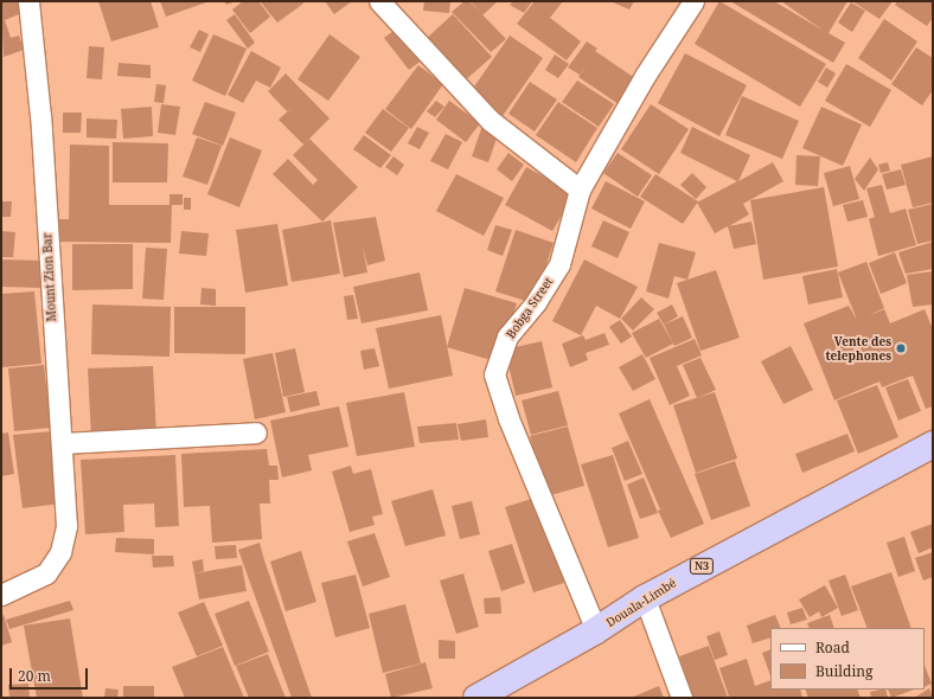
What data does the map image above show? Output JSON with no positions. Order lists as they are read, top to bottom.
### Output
{
  "streets": {
    "highway": ["N3", "Douala-Limbé"],
    "street": ["Mount Zion Bar", "Bobga Street"]
  },
  "crossings": [
    ["Bobga Street", "Douala-Limbé"]
  ],
  "places": ["Vente des telephones"],
  "legend": ["Road", "Building"],
  "scale_bar": "20 m"
}
